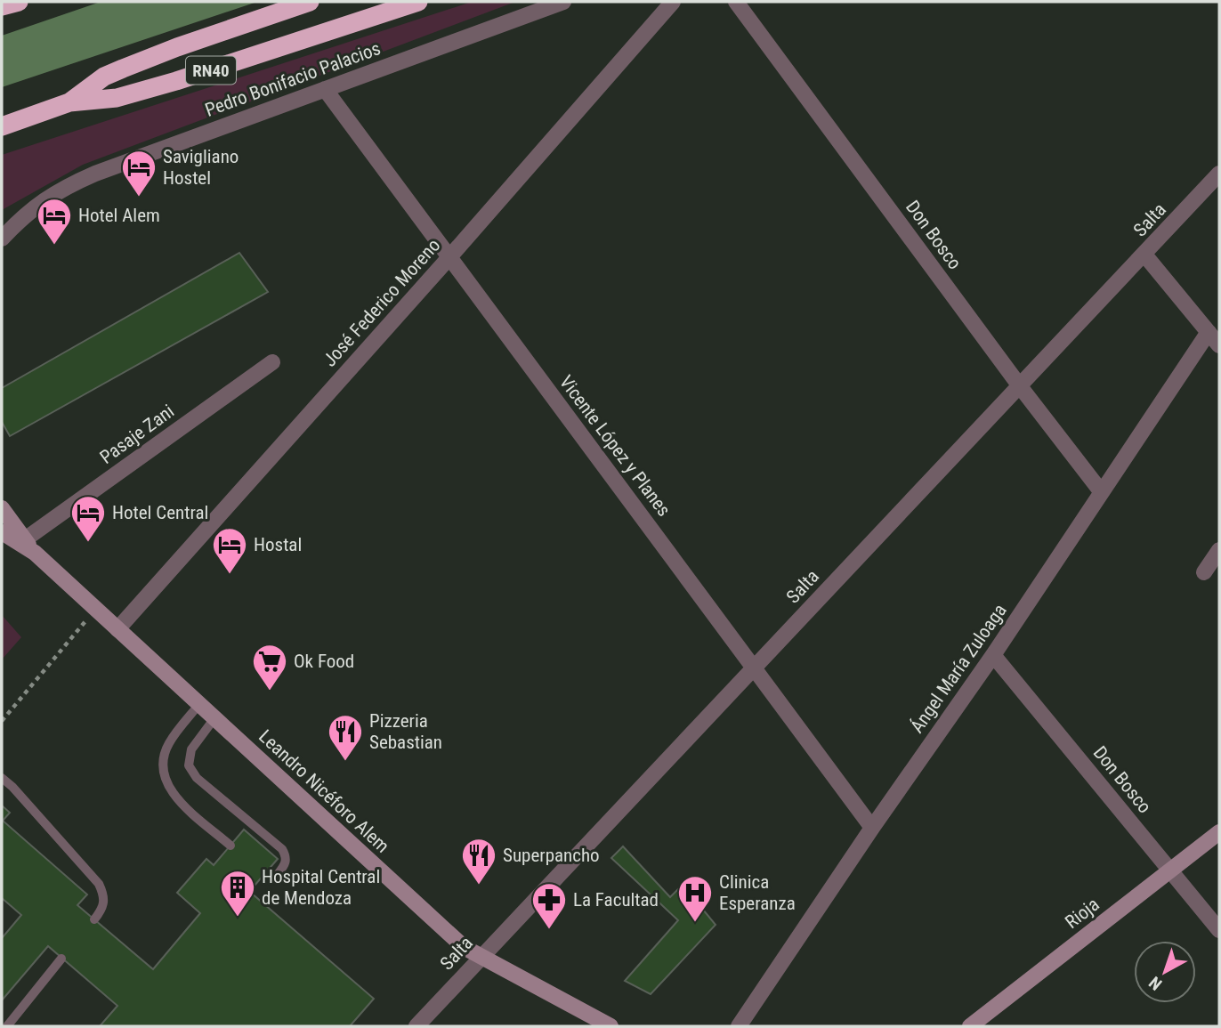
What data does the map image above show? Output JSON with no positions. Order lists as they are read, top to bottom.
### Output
{
  "streets": {
    "highway": ["RN40"],
    "main road": ["Leandro Nicéforo Alem", "Rioja"],
    "street": [
      "Pedro Bonifacio Palacios",
      "Salta",
      "Don Bosco",
      "José Federico Moreno",
      "Pasaje Zani",
      "Vicente López y Planes",
      "Ángel María Zuloaga"
    ]
  },
  "crossings": [
    ["Pedro Bonifacio Palacios", "Vicente López y Planes"],
    ["Salta", "Don Bosco"],
    ["Salta", "Vicente López y Planes"],
    ["Salta", "Leandro Nicéforo Alem"],
    ["Don Bosco", "Ángel María Zuloaga"],
    ["Don Bosco", "Rioja"],
    ["José Federico Moreno", "Vicente López y Planes"],
    ["José Federico Moreno", "Leandro Nicéforo Alem"],
    ["Pasaje Zani", "Leandro Nicéforo Alem"],
    ["Vicente López y Planes", "Ángel María Zuloaga"]
  ],
  "places": {
    "hotel": [
      "Savigliano Hostel",
      "Hotel Alem",
      "Hotel Central",
      "Hostal"
    ],
    "supermarket": ["Ok Food"],
    "restaurant": ["Pizzeria Sebastian", "Superpancho"],
    "building": ["Hospital Central de Mendoza"],
    "hospital": ["Clinica Esperanza"],
    "pharmacy": ["La Facultad"]
  },
  "north": "bottom left"
}
